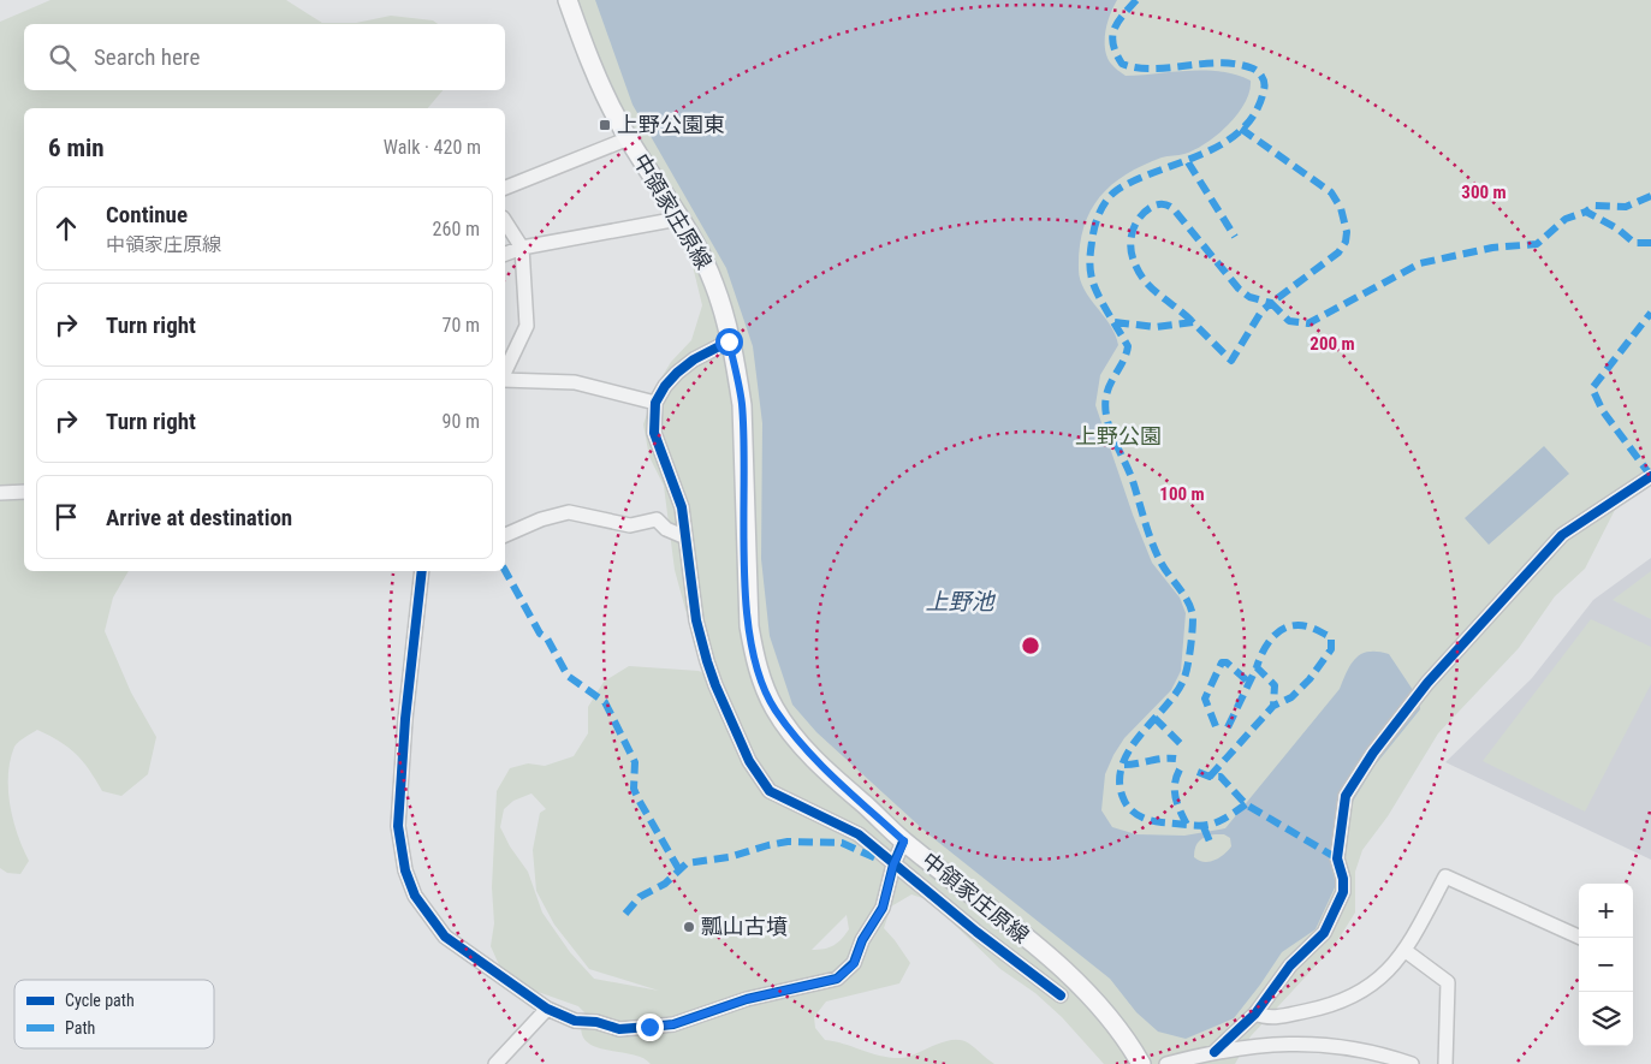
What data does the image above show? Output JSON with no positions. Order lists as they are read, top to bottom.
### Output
{
  "streets": {
    "main road": ["中領家庄原線"]
  },
  "water": ["上野池"],
  "parks": ["上野公園"],
  "places": {
    "transit": ["上野公園東"],
    "other": ["瓢山古墳"]
  },
  "legend": ["Cycle path", "Path"],
  "page": {
    "search": "Search here",
    "heading": ["6 min", "Walk · 420 m"],
    "list": [
      ["Continue", "中領家庄原線", "260 m"],
      ["Turn right", "70 m"],
      ["Turn right", "90 m"],
      "Arrive at destination"
    ],
    "map_buttons": ["+", "−"]
  },
  "rings": ["300 m", "200 m", "100 m"]
}
